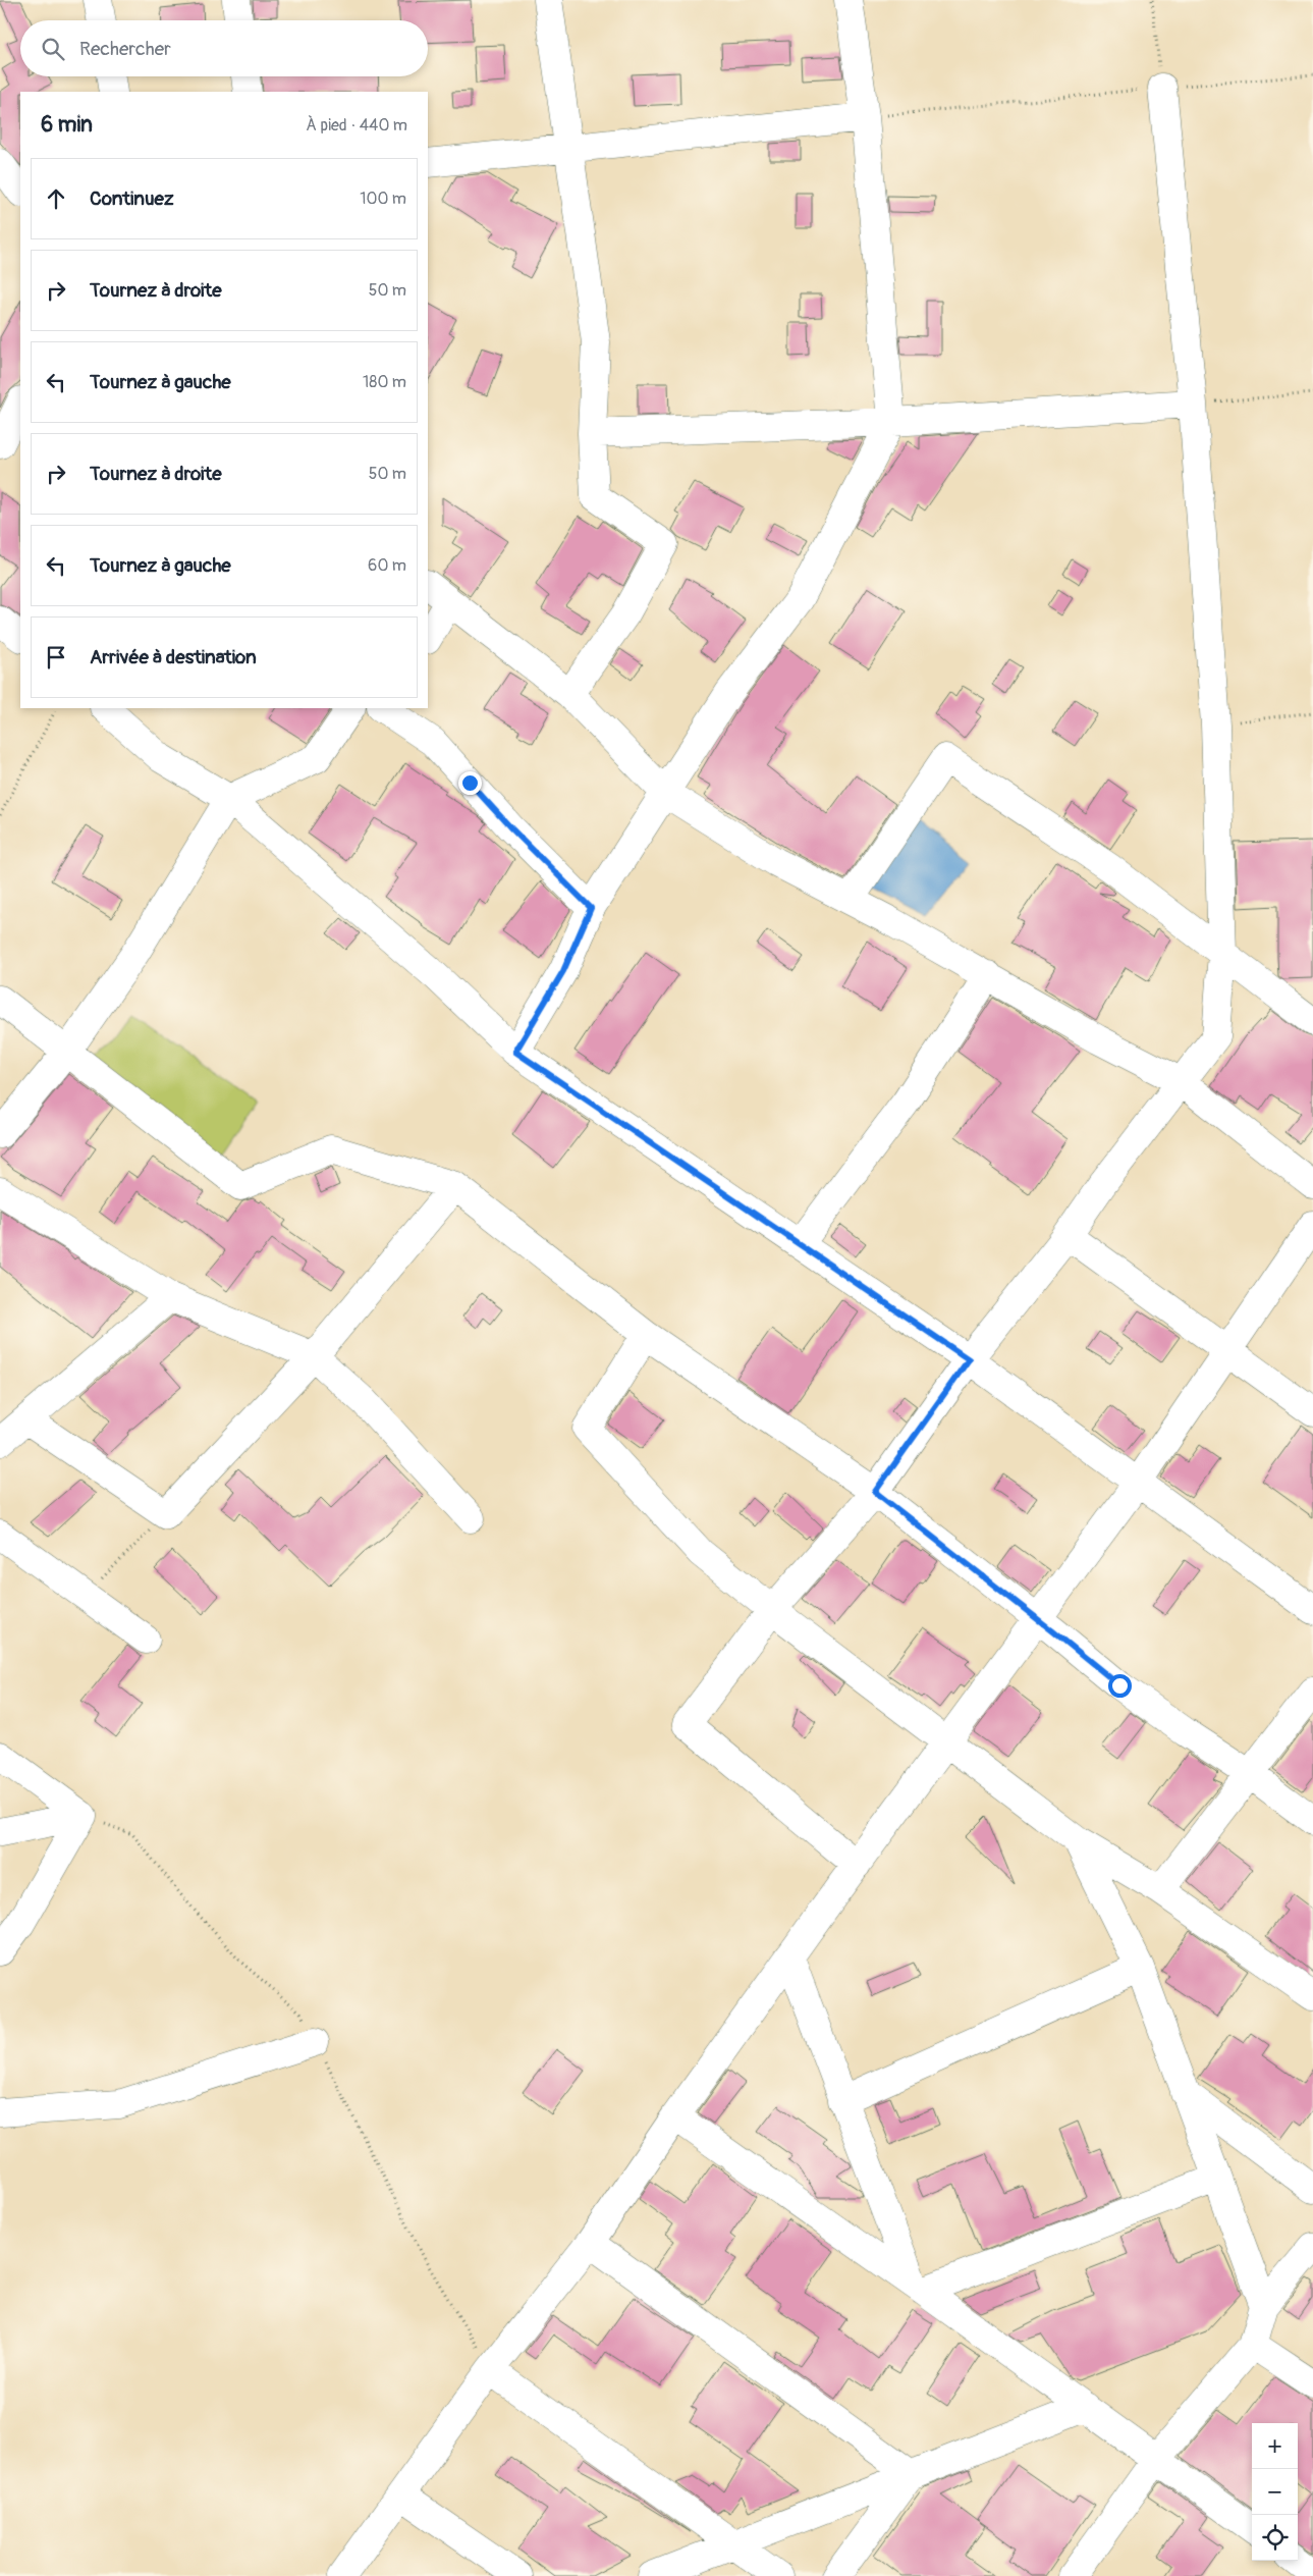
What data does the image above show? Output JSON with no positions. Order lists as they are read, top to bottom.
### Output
{
  "page": {
    "search": "Rechercher",
    "heading": ["6 min", "À pied · 440 m"],
    "list": [
      ["Continuez", "100 m"],
      ["Tournez à droite", "50 m"],
      ["Tournez à gauche", "180 m"],
      ["Tournez à droite", "50 m"],
      ["Tournez à gauche", "60 m"],
      "Arrivée à destination"
    ],
    "map_buttons": ["+", "−"]
  }
}
